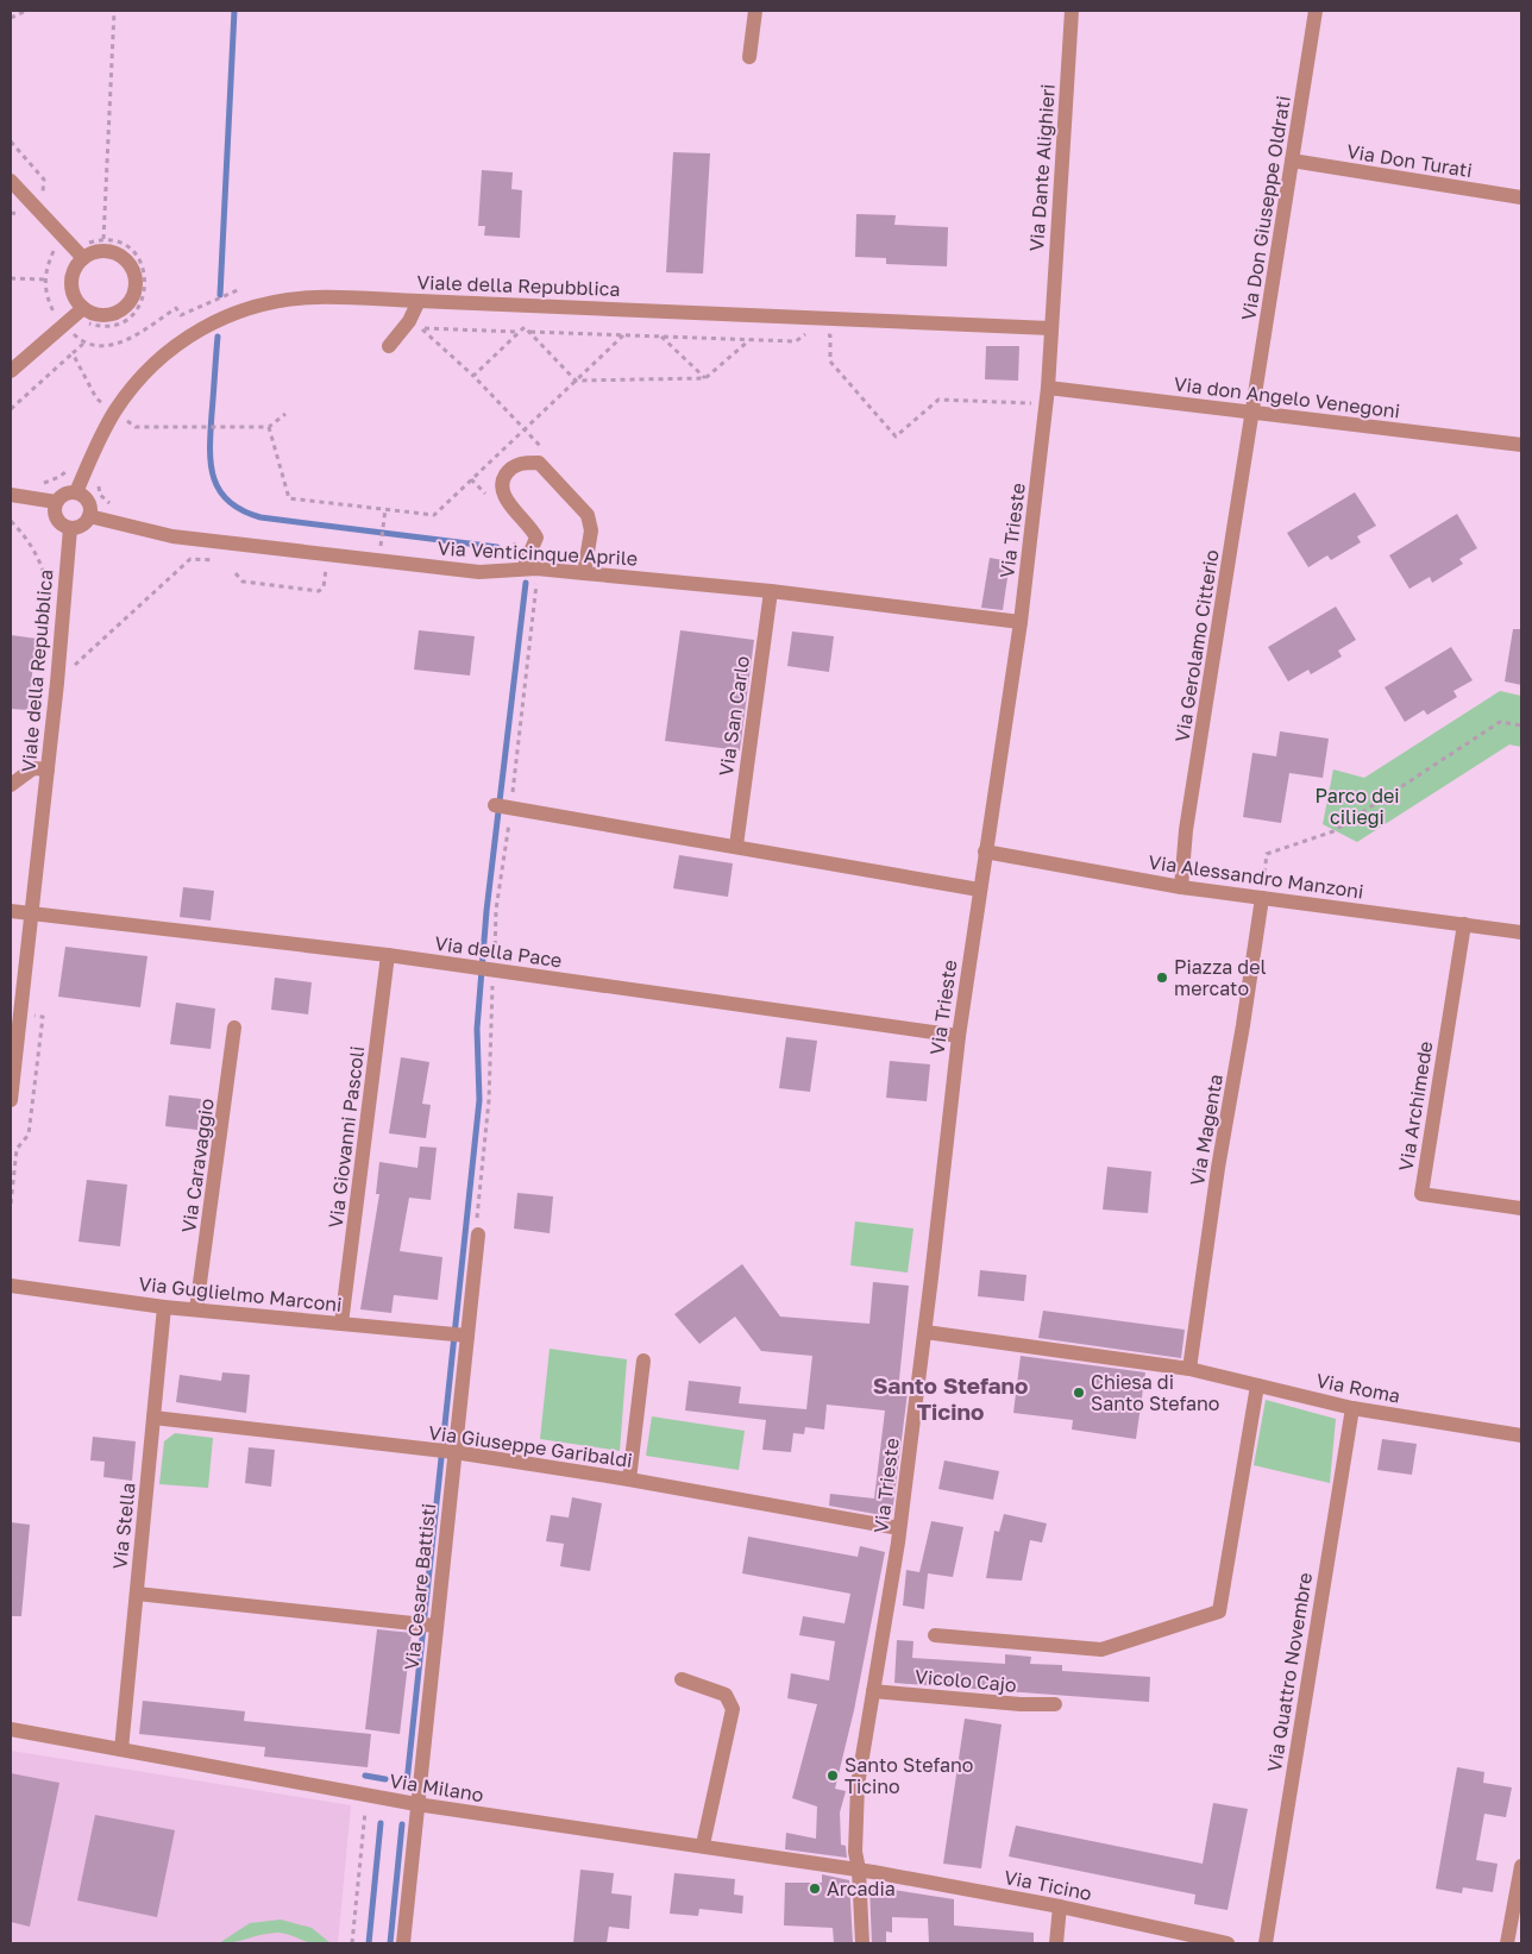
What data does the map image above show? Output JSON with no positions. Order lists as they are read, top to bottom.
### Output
{
  "streets": {
    "street": [
      "Via Don Turati",
      "Via Dante Alighieri",
      "Via Don Giuseppe Oldrati",
      "Viale della Repubblica",
      "Via don Angelo Venegoni",
      "Via Trieste",
      "Via Venticinque Aprile",
      "Via Gerolamo Citterio",
      "Via San Carlo",
      "Via Alessandro Manzoni",
      "Via della Pace",
      "Via Archimede",
      "Via Magenta",
      "Via Giovanni Pascoli",
      "Via Caravaggio",
      "Via Guglielmo Marconi",
      "Via Roma",
      "Via Giuseppe Garibaldi",
      "Via Stella",
      "Via Cesare Battisti",
      "Via Quattro Novembre",
      "Vicolo Cajo",
      "Via Milano",
      "Via Ticino"
    ]
  },
  "crossings": [
    ["Via Don Turati", "Via Don Giuseppe Oldrati"],
    ["Via Dante Alighieri", "Viale della Repubblica"],
    ["Via Dante Alighieri", "Via Trieste"],
    ["Via Don Giuseppe Oldrati", "Via don Angelo Venegoni"],
    ["Via Don Giuseppe Oldrati", "Via Gerolamo Citterio"],
    ["Viale della Repubblica", "Via Trieste"],
    ["Viale della Repubblica", "Via Venticinque Aprile"],
    ["Viale della Repubblica", "Via della Pace"],
    ["Via don Angelo Venegoni", "Via Trieste"],
    ["Via don Angelo Venegoni", "Via Gerolamo Citterio"],
    ["Via Trieste", "Via Venticinque Aprile"],
    ["Via Trieste", "Via Alessandro Manzoni"],
    ["Via Trieste", "Via della Pace"],
    ["Via Trieste", "Via Roma"],
    ["Via Trieste", "Via Giuseppe Garibaldi"],
    ["Via Trieste", "Vicolo Cajo"],
    ["Via Trieste", "Via Milano"],
    ["Via Trieste", "Via Ticino"],
    ["Via Venticinque Aprile", "Via San Carlo"],
    ["Via Gerolamo Citterio", "Via Alessandro Manzoni"],
    ["Via Alessandro Manzoni", "Via Archimede"],
    ["Via Alessandro Manzoni", "Via Magenta"],
    ["Via della Pace", "Via Giovanni Pascoli"],
    ["Via Magenta", "Via Roma"],
    ["Via Giovanni Pascoli", "Via Guglielmo Marconi"],
    ["Via Caravaggio", "Via Guglielmo Marconi"],
    ["Via Guglielmo Marconi", "Via Stella"],
    ["Via Guglielmo Marconi", "Via Cesare Battisti"],
    ["Via Roma", "Via Quattro Novembre"],
    ["Via Giuseppe Garibaldi", "Via Stella"],
    ["Via Giuseppe Garibaldi", "Via Cesare Battisti"],
    ["Via Stella", "Via Milano"],
    ["Via Cesare Battisti", "Via Milano"],
    ["Via Milano", "Via Ticino"]
  ],
  "districts": ["Santo Stefano Ticino"],
  "parks": ["Parco dei ciliegi"],
  "places": [
    "Piazza del mercato",
    "Chiesa di Santo Stefano",
    "Santo Stefano Ticino",
    "Arcadia"
  ]
}
